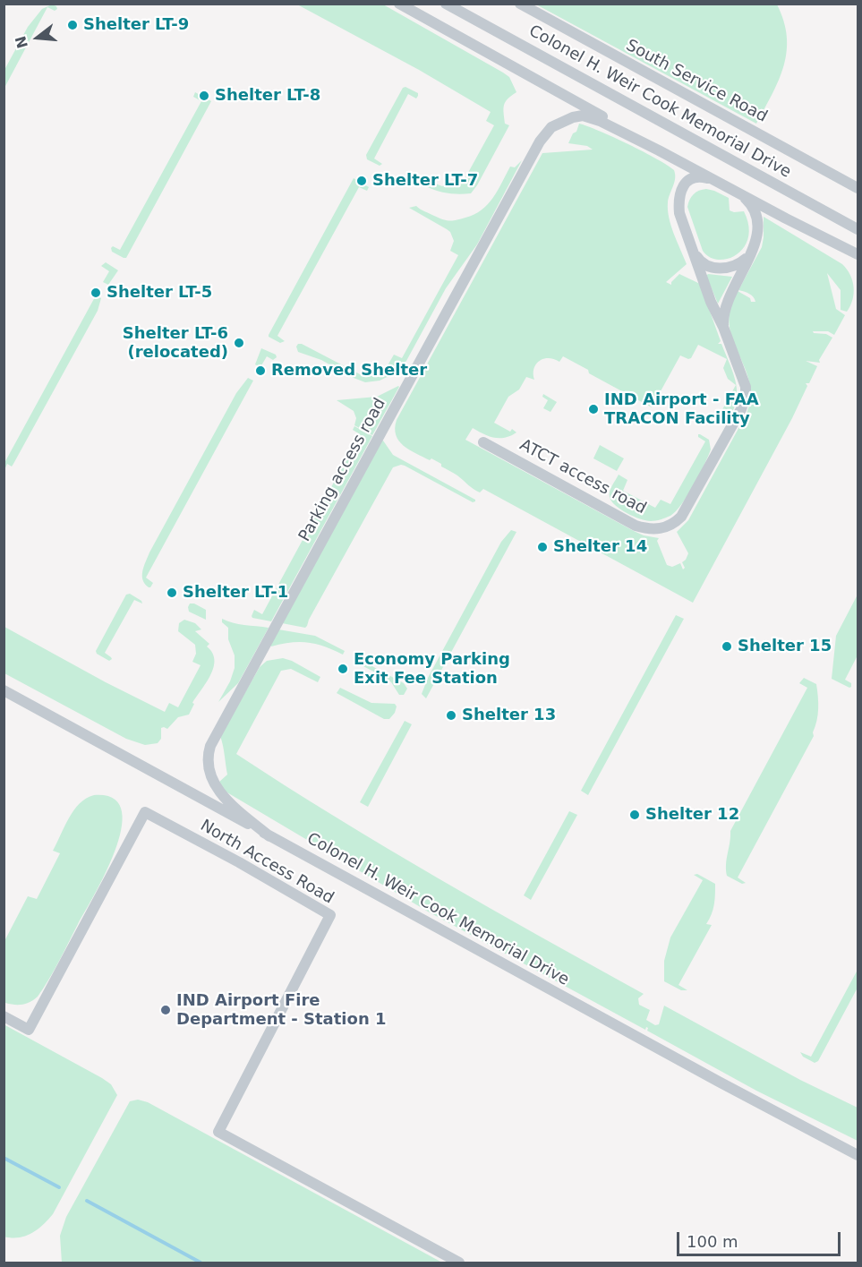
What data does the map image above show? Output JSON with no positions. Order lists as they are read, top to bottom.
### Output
{
  "streets": {
    "street": [
      "South Service Road",
      "Colonel H. Weir Cook Memorial Drive",
      "Parking access road",
      "ATCT access road",
      "North Access Road"
    ]
  },
  "crossings": [
    ["Colonel H. Weir Cook Memorial Drive", "Parking access road"]
  ],
  "places": [
    "Shelter LT-9",
    "Shelter LT-8",
    "Shelter LT-7",
    "Shelter LT-5",
    "Shelter LT-6 (relocated)",
    "Removed Shelter",
    "IND Airport - FAA TRACON Facility",
    "Shelter 14",
    "Shelter LT-1",
    "Shelter 15",
    "Economy Parking Exit Fee Station",
    "Shelter 13",
    "Shelter 12",
    "IND Airport Fire Department - Station 1"
  ],
  "scale_bar": "100 m",
  "north": "left"
}
